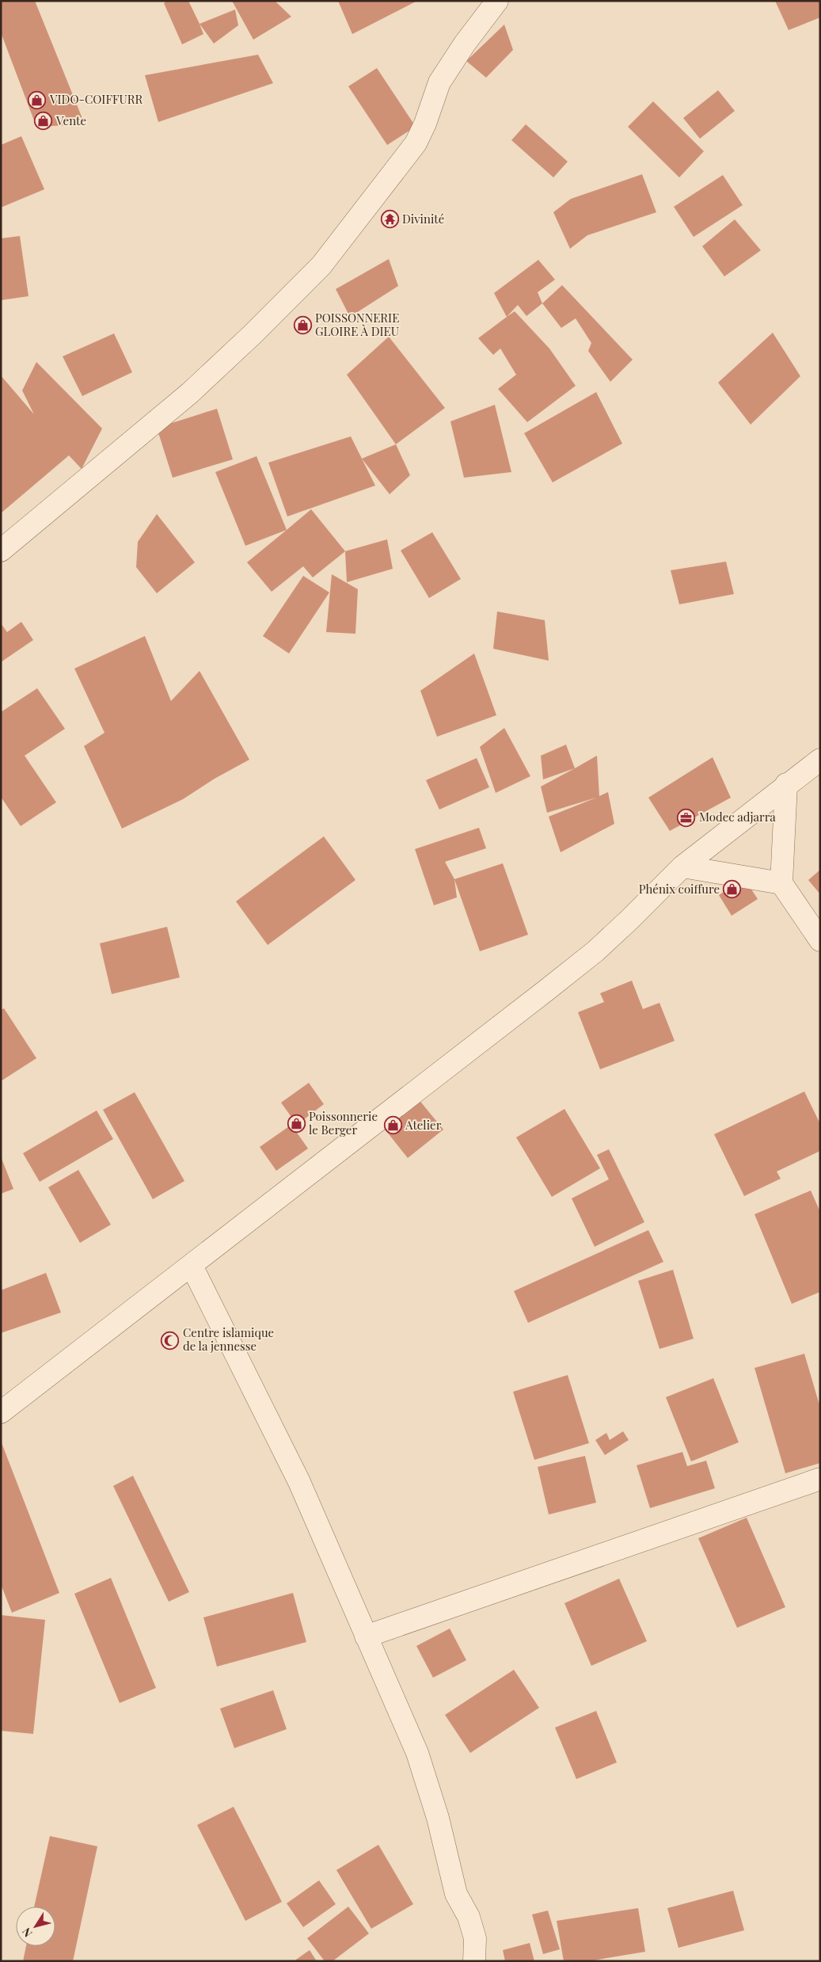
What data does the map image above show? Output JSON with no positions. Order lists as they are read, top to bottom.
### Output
{
  "places": {
    "shop": [
      "VIDO-COIFFURR",
      "Vente",
      "POISSONNERIE GLOIRE À DIEU",
      "Phénix coiffure",
      "Poissonnerie le Berger",
      "Atelier"
    ],
    "temple": ["Divinité"],
    "office": ["Modec adjarra"],
    "mosque": ["Centre islamique de la jennesse"]
  },
  "north": "bottom left"
}
